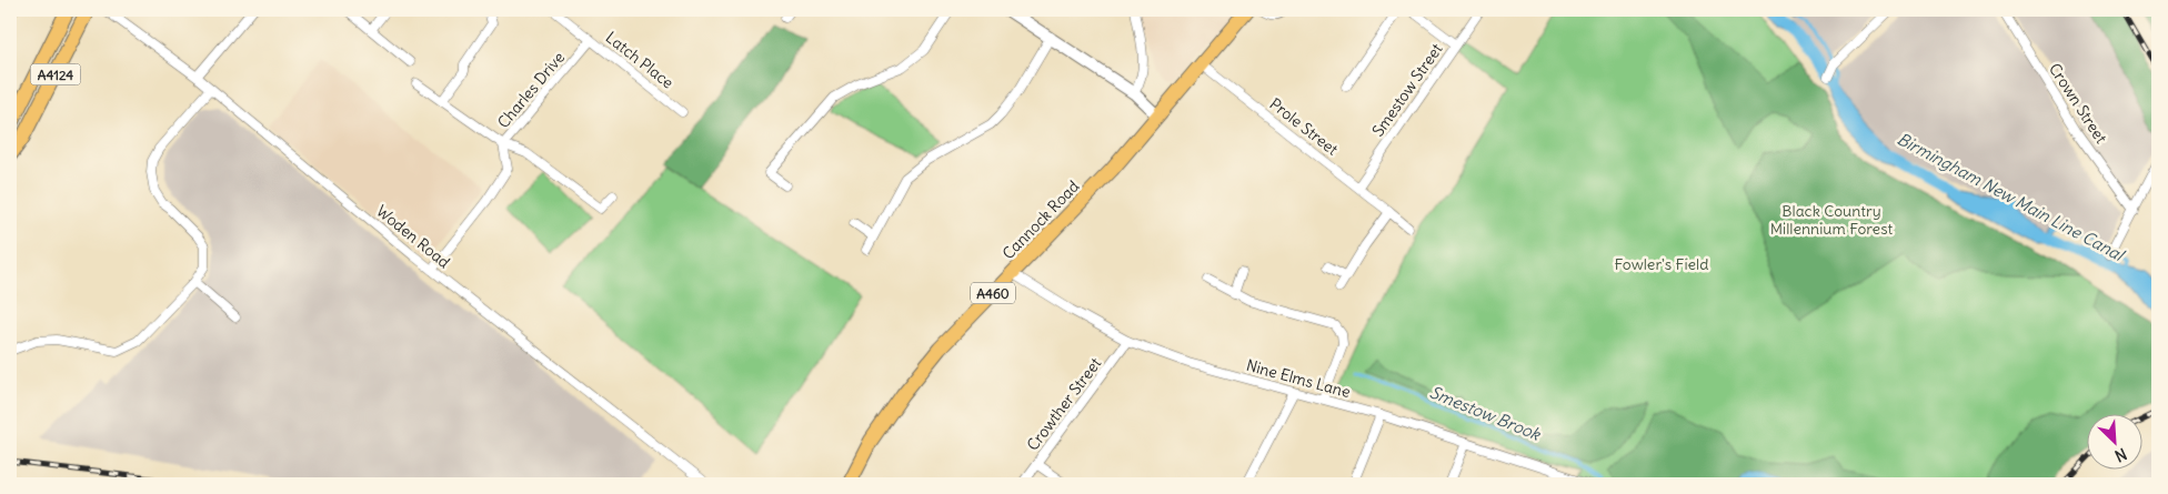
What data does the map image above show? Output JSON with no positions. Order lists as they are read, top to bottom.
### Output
{
  "streets": {
    "main road": ["A4124", "Cannock Road", "A460"],
    "street": [
      "Latch Place",
      "Charles Drive",
      "Smestow Street",
      "Crown Street",
      "Prole Street",
      "Woden Road",
      "Nine Elms Lane",
      "Crowther Street"
    ]
  },
  "crossings": [
    ["Latch Place", "Charles Drive"],
    ["Charles Drive", "Woden Road"],
    ["Smestow Street", "Prole Street"],
    ["Prole Street", "Cannock Road"],
    ["Cannock Road", "Nine Elms Lane"],
    ["Nine Elms Lane", "Crowther Street"]
  ],
  "water": ["Birmingham New Main Line Canal", "Smestow Brook"],
  "parks": ["Black Country Millennium Forest", "Fowler's Field"],
  "north": "bottom right"
}
